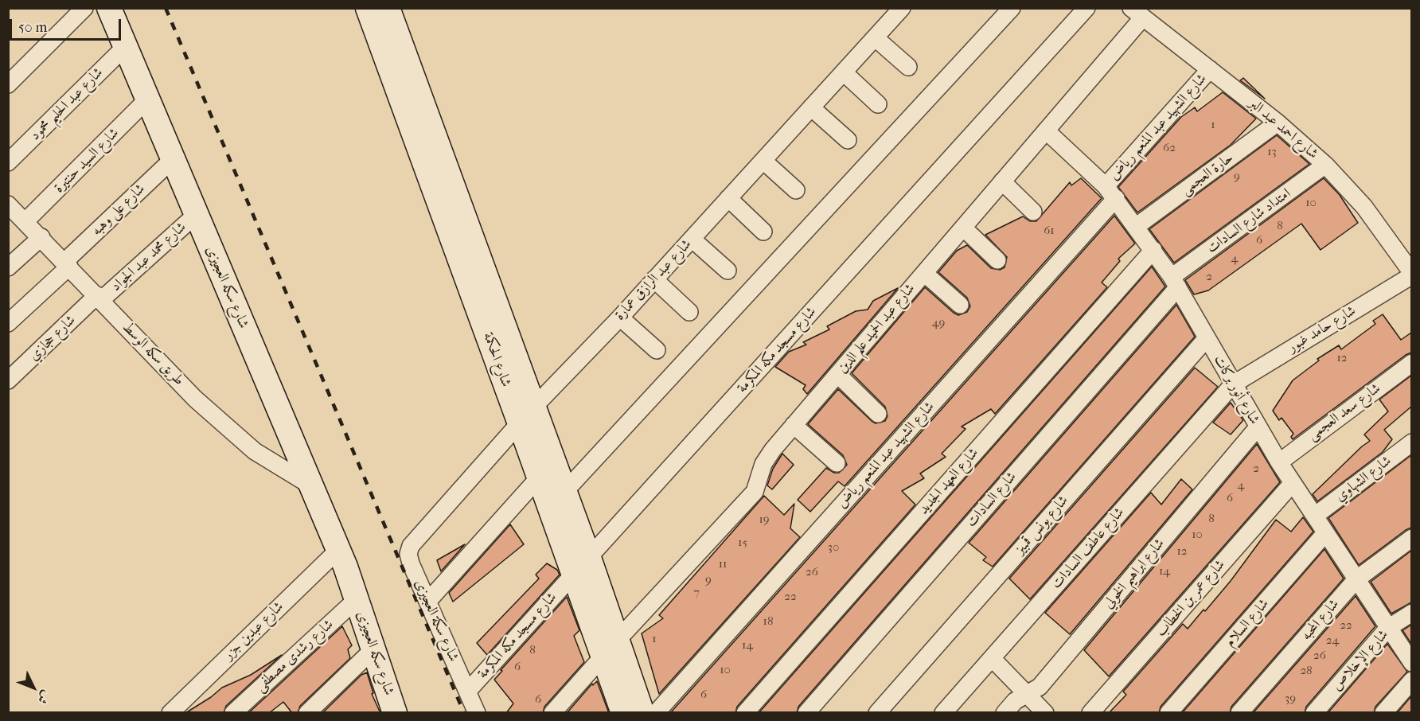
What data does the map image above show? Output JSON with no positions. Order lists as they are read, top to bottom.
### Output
{
  "streets": {
    "street": [
      "شارع عبد الحليم محمود",
      "شارع الشهيد عبد المنعم رياض",
      "شارع احمد عبد البر",
      "شارع السيد حنتيرة",
      "حارة العجمى",
      "شارع على وهبه",
      "امتداد شارع السادات",
      "شارع محمد عبد الجواد",
      "شارع عبد الرازق عمارة",
      "شارع سكه العجيزى",
      "شارع عبد الحميد علم الدين",
      "شارع حامد غبور",
      "شارع حجازي",
      "شارع مسجد مكه المكرمة",
      "طريق سكه الوسط",
      "شارع الحكمة",
      "شارع أنور بركات",
      "شارع سعد العجمى",
      "شارع الشهاوي",
      "شارع العهد الجديد",
      "شارع السادات",
      "شارع يونس قمبيز",
      "شارع عاطف السادات",
      "شارع ابراهيم الخولي",
      "شارع عمر بن الخطاب",
      "شارع المحبه",
      "شارع سكة العجيزى",
      "شارع السلام",
      "شارع عبدين جزر",
      "شارع رشدى مصطفى",
      "شارع الإخلاص"
    ]
  },
  "crossings": [
    ["شارع عبد الحليم محمود", "شارع سكه العجيزى"],
    ["شارع الشهيد عبد المنعم رياض", "شارع احمد عبد البر"],
    ["شارع الشهيد عبد المنعم رياض", "شارع أنور بركات"],
    ["شارع احمد عبد البر", "حارة العجمى"],
    ["شارع احمد عبد البر", "امتداد شارع السادات"],
    ["شارع احمد عبد البر", "شارع عبد الحميد علم الدين"],
    ["شارع احمد عبد البر", "شارع حامد غبور"],
    ["شارع السيد حنتيرة", "شارع سكه العجيزى"],
    ["شارع السيد حنتيرة", "طريق سكه الوسط"],
    ["حارة العجمى", "شارع أنور بركات"],
    ["شارع على وهبه", "شارع سكه العجيزى"],
    ["شارع على وهبه", "طريق سكه الوسط"],
    ["امتداد شارع السادات", "شارع أنور بركات"],
    ["امتداد شارع السادات", "شارع السادات"],
    ["شارع محمد عبد الجواد", "شارع سكه العجيزى"],
    ["شارع محمد عبد الجواد", "شارع حجازي"],
    ["شارع محمد عبد الجواد", "طريق سكه الوسط"],
    ["شارع عبد الرازق عمارة", "شارع الحكمة"],
    ["شارع عبد الرازق عمارة", "شارع سكة العجيزى"],
    ["شارع سكه العجيزى", "طريق سكه الوسط"],
    ["شارع سكه العجيزى", "شارع عبدين جزر"],
    ["شارع سكه العجيزى", "شارع رشدى مصطفى"],
    ["شارع عبد الحميد علم الدين", "شارع الحكمة"],
    ["شارع عبد الحميد علم الدين", "شارع أنور بركات"],
    ["شارع حامد غبور", "شارع أنور بركات"],
    ["شارع حامد غبور", "شارع عاطف السادات"],
    ["شارع حجازي", "طريق سكه الوسط"],
    ["شارع مسجد مكه المكرمة", "شارع الحكمة"],
    ["شارع مسجد مكه المكرمة", "شارع سكة العجيزى"],
    ["شارع أنور بركات", "شارع سعد العجمى"],
    ["شارع أنور بركات", "شارع الشهاوي"],
    ["شارع أنور بركات", "شارع العهد الجديد"],
    ["شارع أنور بركات", "شارع السادات"],
    ["شارع أنور بركات", "شارع يونس قمبيز"],
    ["شارع أنور بركات", "شارع عاطف السادات"],
    ["شارع أنور بركات", "شارع ابراهيم الخولي"],
    ["شارع أنور بركات", "شارع عمر بن الخطاب"],
    ["شارع أنور بركات", "شارع المحبه"],
    ["شارع أنور بركات", "شارع السلام"],
    ["شارع أنور بركات", "شارع الإخلاص"]
  ],
  "house_numbers": [
    "1",
    "62",
    "13",
    "9",
    "10",
    "8",
    "61",
    "6",
    "4",
    "2",
    "49",
    "12",
    "2",
    "4",
    "6",
    "8",
    "19",
    "10",
    "15",
    "30",
    "12",
    "11",
    "14",
    "26",
    "9",
    "7",
    "22",
    "18",
    "22",
    "1",
    "24",
    "14",
    "8",
    "26",
    "6",
    "10",
    "28",
    "6",
    "39",
    "6"
  ],
  "scale_bar": "50 m",
  "north": "bottom right"
}
